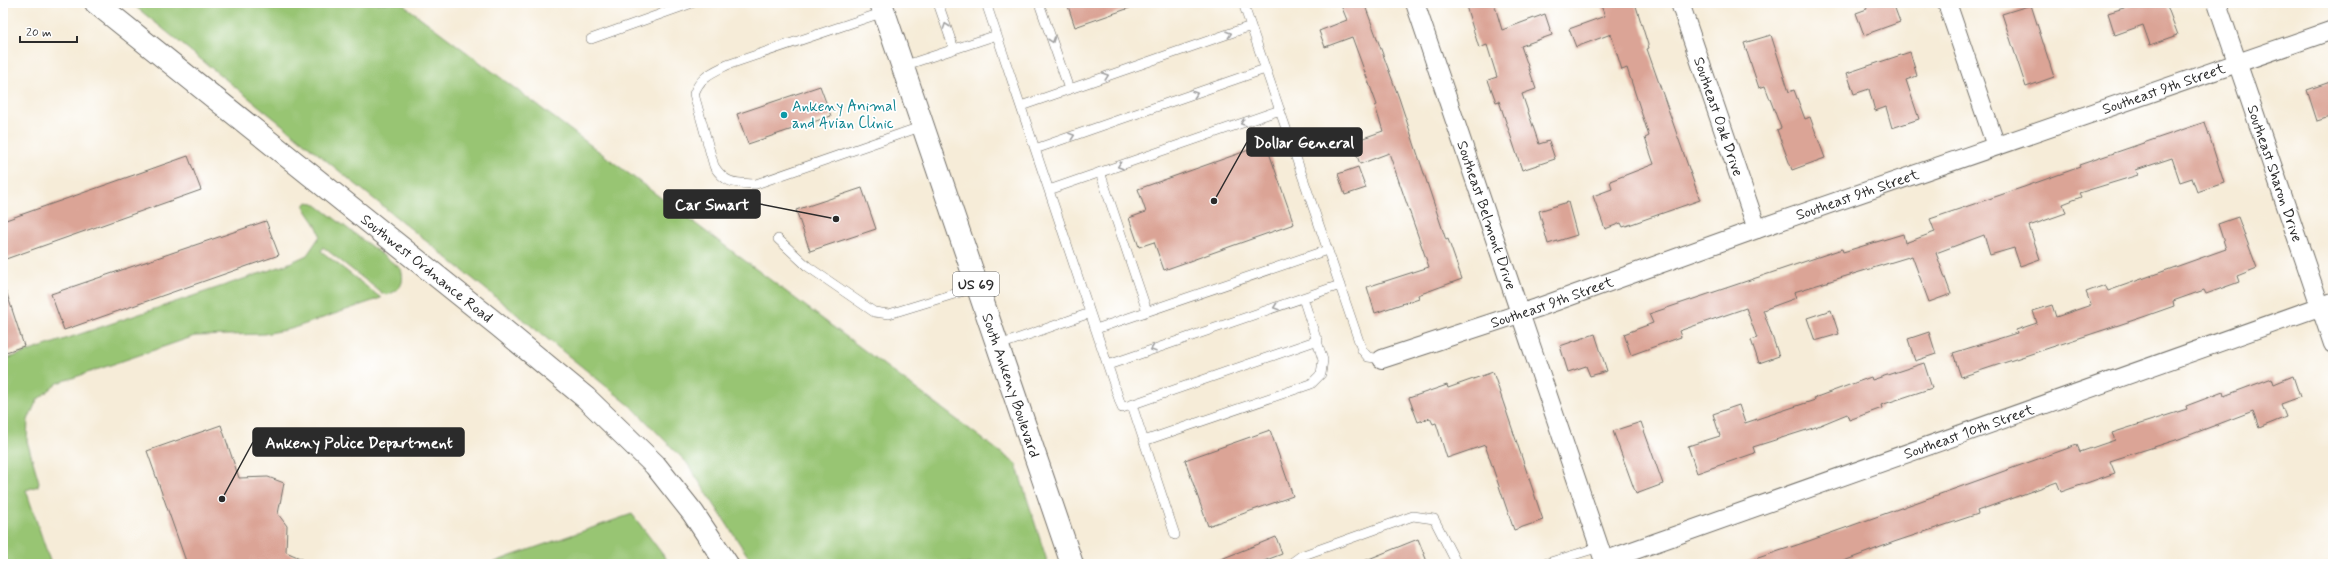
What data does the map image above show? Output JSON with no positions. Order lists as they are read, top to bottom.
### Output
{
  "streets": {
    "street": [
      "Southeast 9th Street",
      "Southeast Oak Drive",
      "Southeast Sharon Drive",
      "Southeast Belmont Drive",
      "Southwest Ordnance Road",
      "US 69",
      "South Ankeny Boulevard",
      "Southeast 10th Street"
    ]
  },
  "crossings": [
    ["Southeast 9th Street", "Southeast Oak Drive"],
    ["Southeast 9th Street", "Southeast Sharon Drive"],
    ["Southeast 9th Street", "Southeast Belmont Drive"],
    ["Southeast Sharon Drive", "Southeast 10th Street"],
    ["Southeast Belmont Drive", "Southeast 10th Street"]
  ],
  "places": [
    "Ankeny Animal and Avian Clinic",
    "Dollar General",
    "Car Smart",
    "Ankeny Police Department"
  ],
  "scale_bar": "20 m"
}
